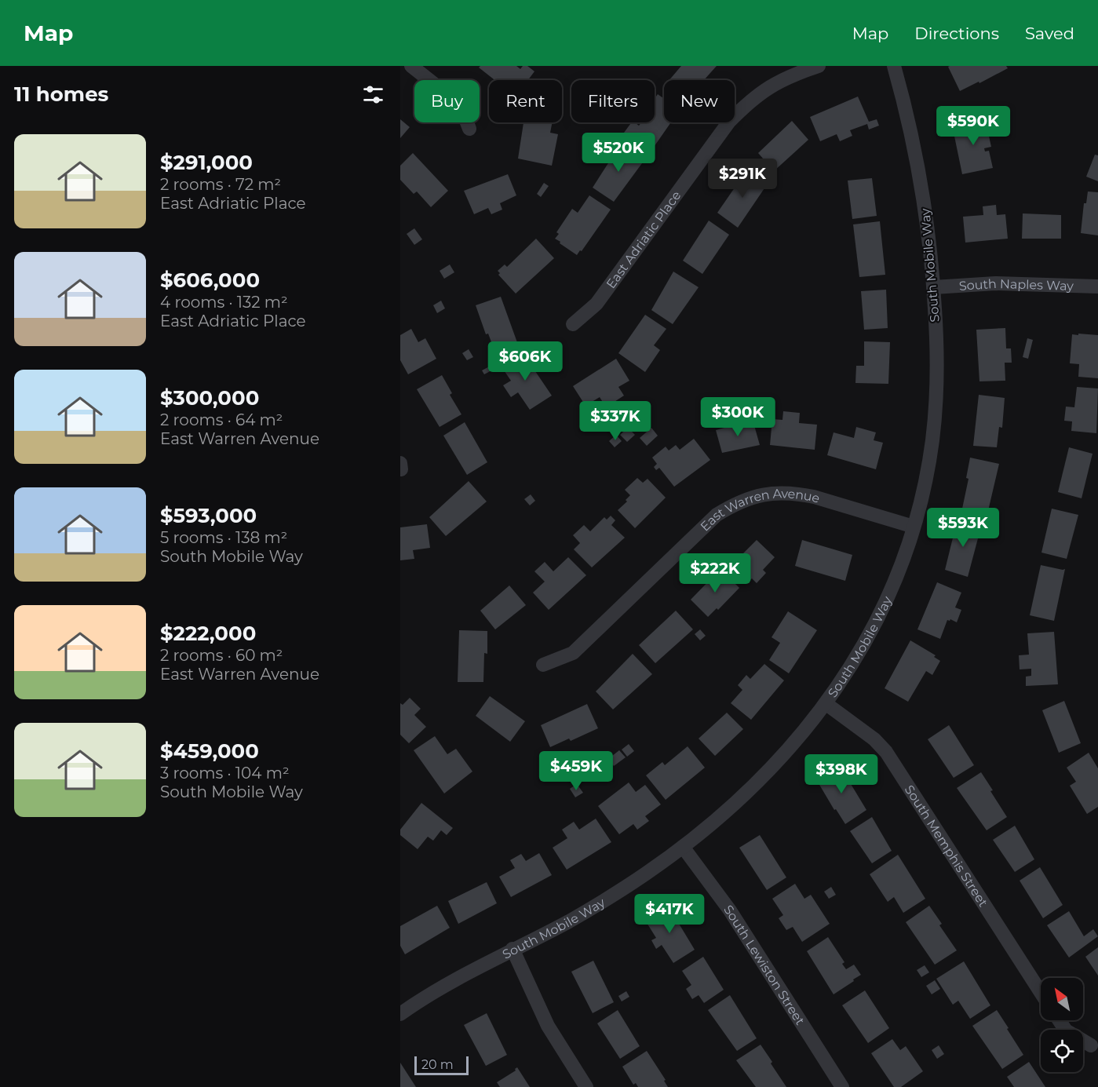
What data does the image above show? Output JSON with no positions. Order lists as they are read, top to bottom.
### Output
{
  "streets": {
    "street": [
      "East Adriatic Place",
      "South Mobile Way",
      "South Naples Way",
      "East Warren Avenue",
      "South Memphis Street",
      "South Lewiston Street"
    ]
  },
  "crossings": [
    ["South Mobile Way", "South Naples Way"],
    ["South Mobile Way", "East Warren Avenue"],
    ["South Mobile Way", "South Memphis Street"],
    ["South Mobile Way", "South Lewiston Street"]
  ],
  "scale_bar": "20 m",
  "north": "top left",
  "page": {
    "header": "Map",
    "nav": ["Map", "Directions", "Saved"],
    "heading": "11 homes",
    "chip": [
      "Buy",
      "Rent",
      "Filters",
      "New"
    ],
    "price": [
      "$590K",
      "$520K",
      "$291K",
      "$606K",
      "$300K",
      "$337K",
      "$593K",
      "$222K",
      "$459K",
      "$398K",
      "$417K"
    ],
    "list": [
      {
        "name": "$291,000",
        "note": "2 rooms · 72 m² · East Adriatic Place"
      },
      {
        "name": "$606,000",
        "note": "4 rooms · 132 m² · East Adriatic Place"
      },
      {
        "name": "$300,000",
        "note": "2 rooms · 64 m² · East Warren Avenue"
      },
      {
        "name": "$593,000",
        "note": "5 rooms · 138 m² · South Mobile Way"
      },
      {
        "name": "$222,000",
        "note": "2 rooms · 60 m² · East Warren Avenue"
      },
      {
        "name": "$459,000",
        "note": "3 rooms · 104 m² · South Mobile Way"
      }
    ],
    "scale": "20 m"
  }
}
